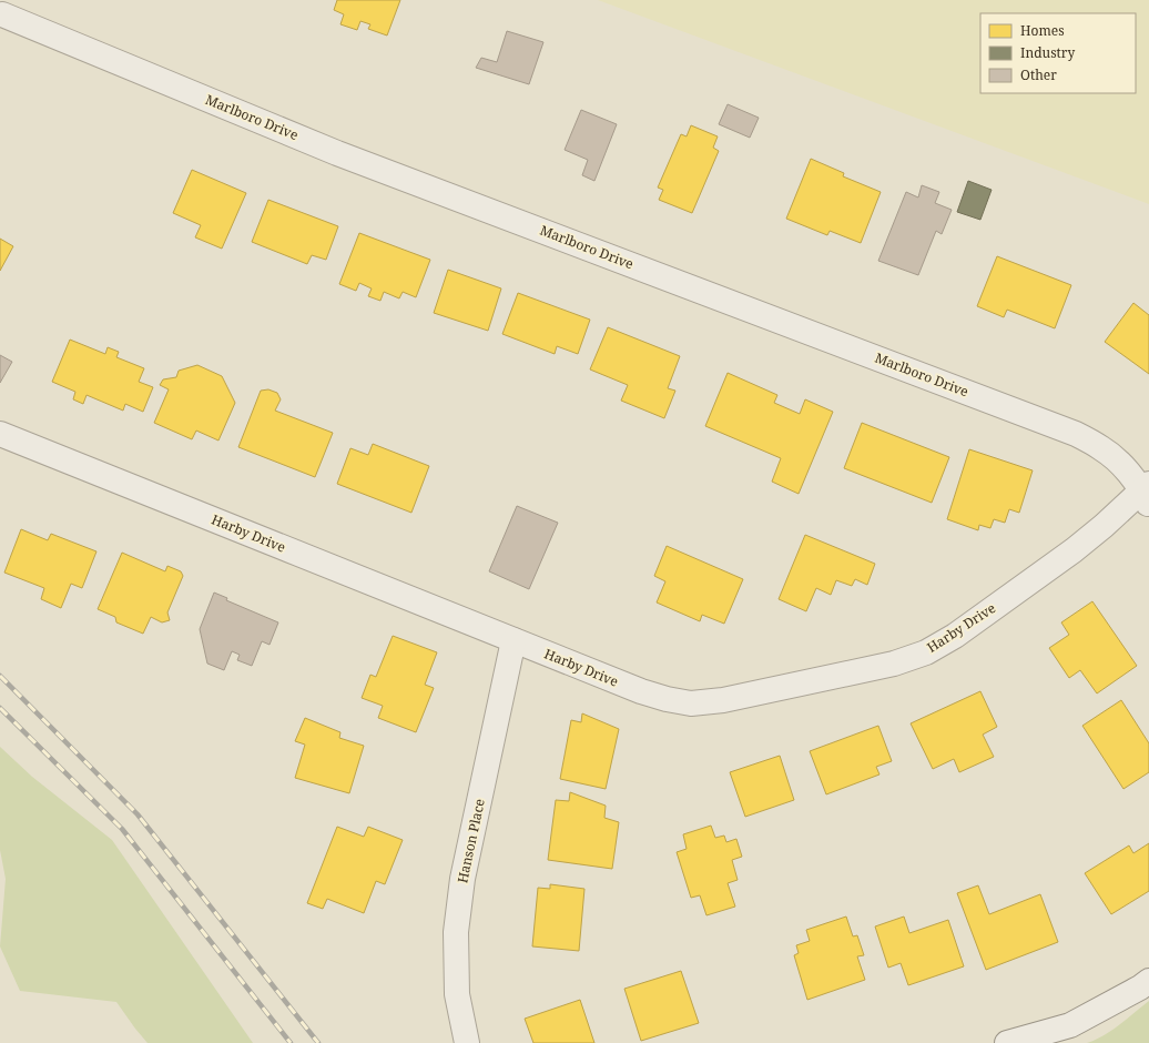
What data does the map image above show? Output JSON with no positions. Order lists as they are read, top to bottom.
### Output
{
  "streets": {
    "street": ["Marlboro Drive", "Harby Drive", "Hanson Place"]
  },
  "crossings": [
    ["Marlboro Drive", "Harby Drive"],
    ["Harby Drive", "Hanson Place"]
  ],
  "legend": ["Homes", "Industry", "Other"]
}
